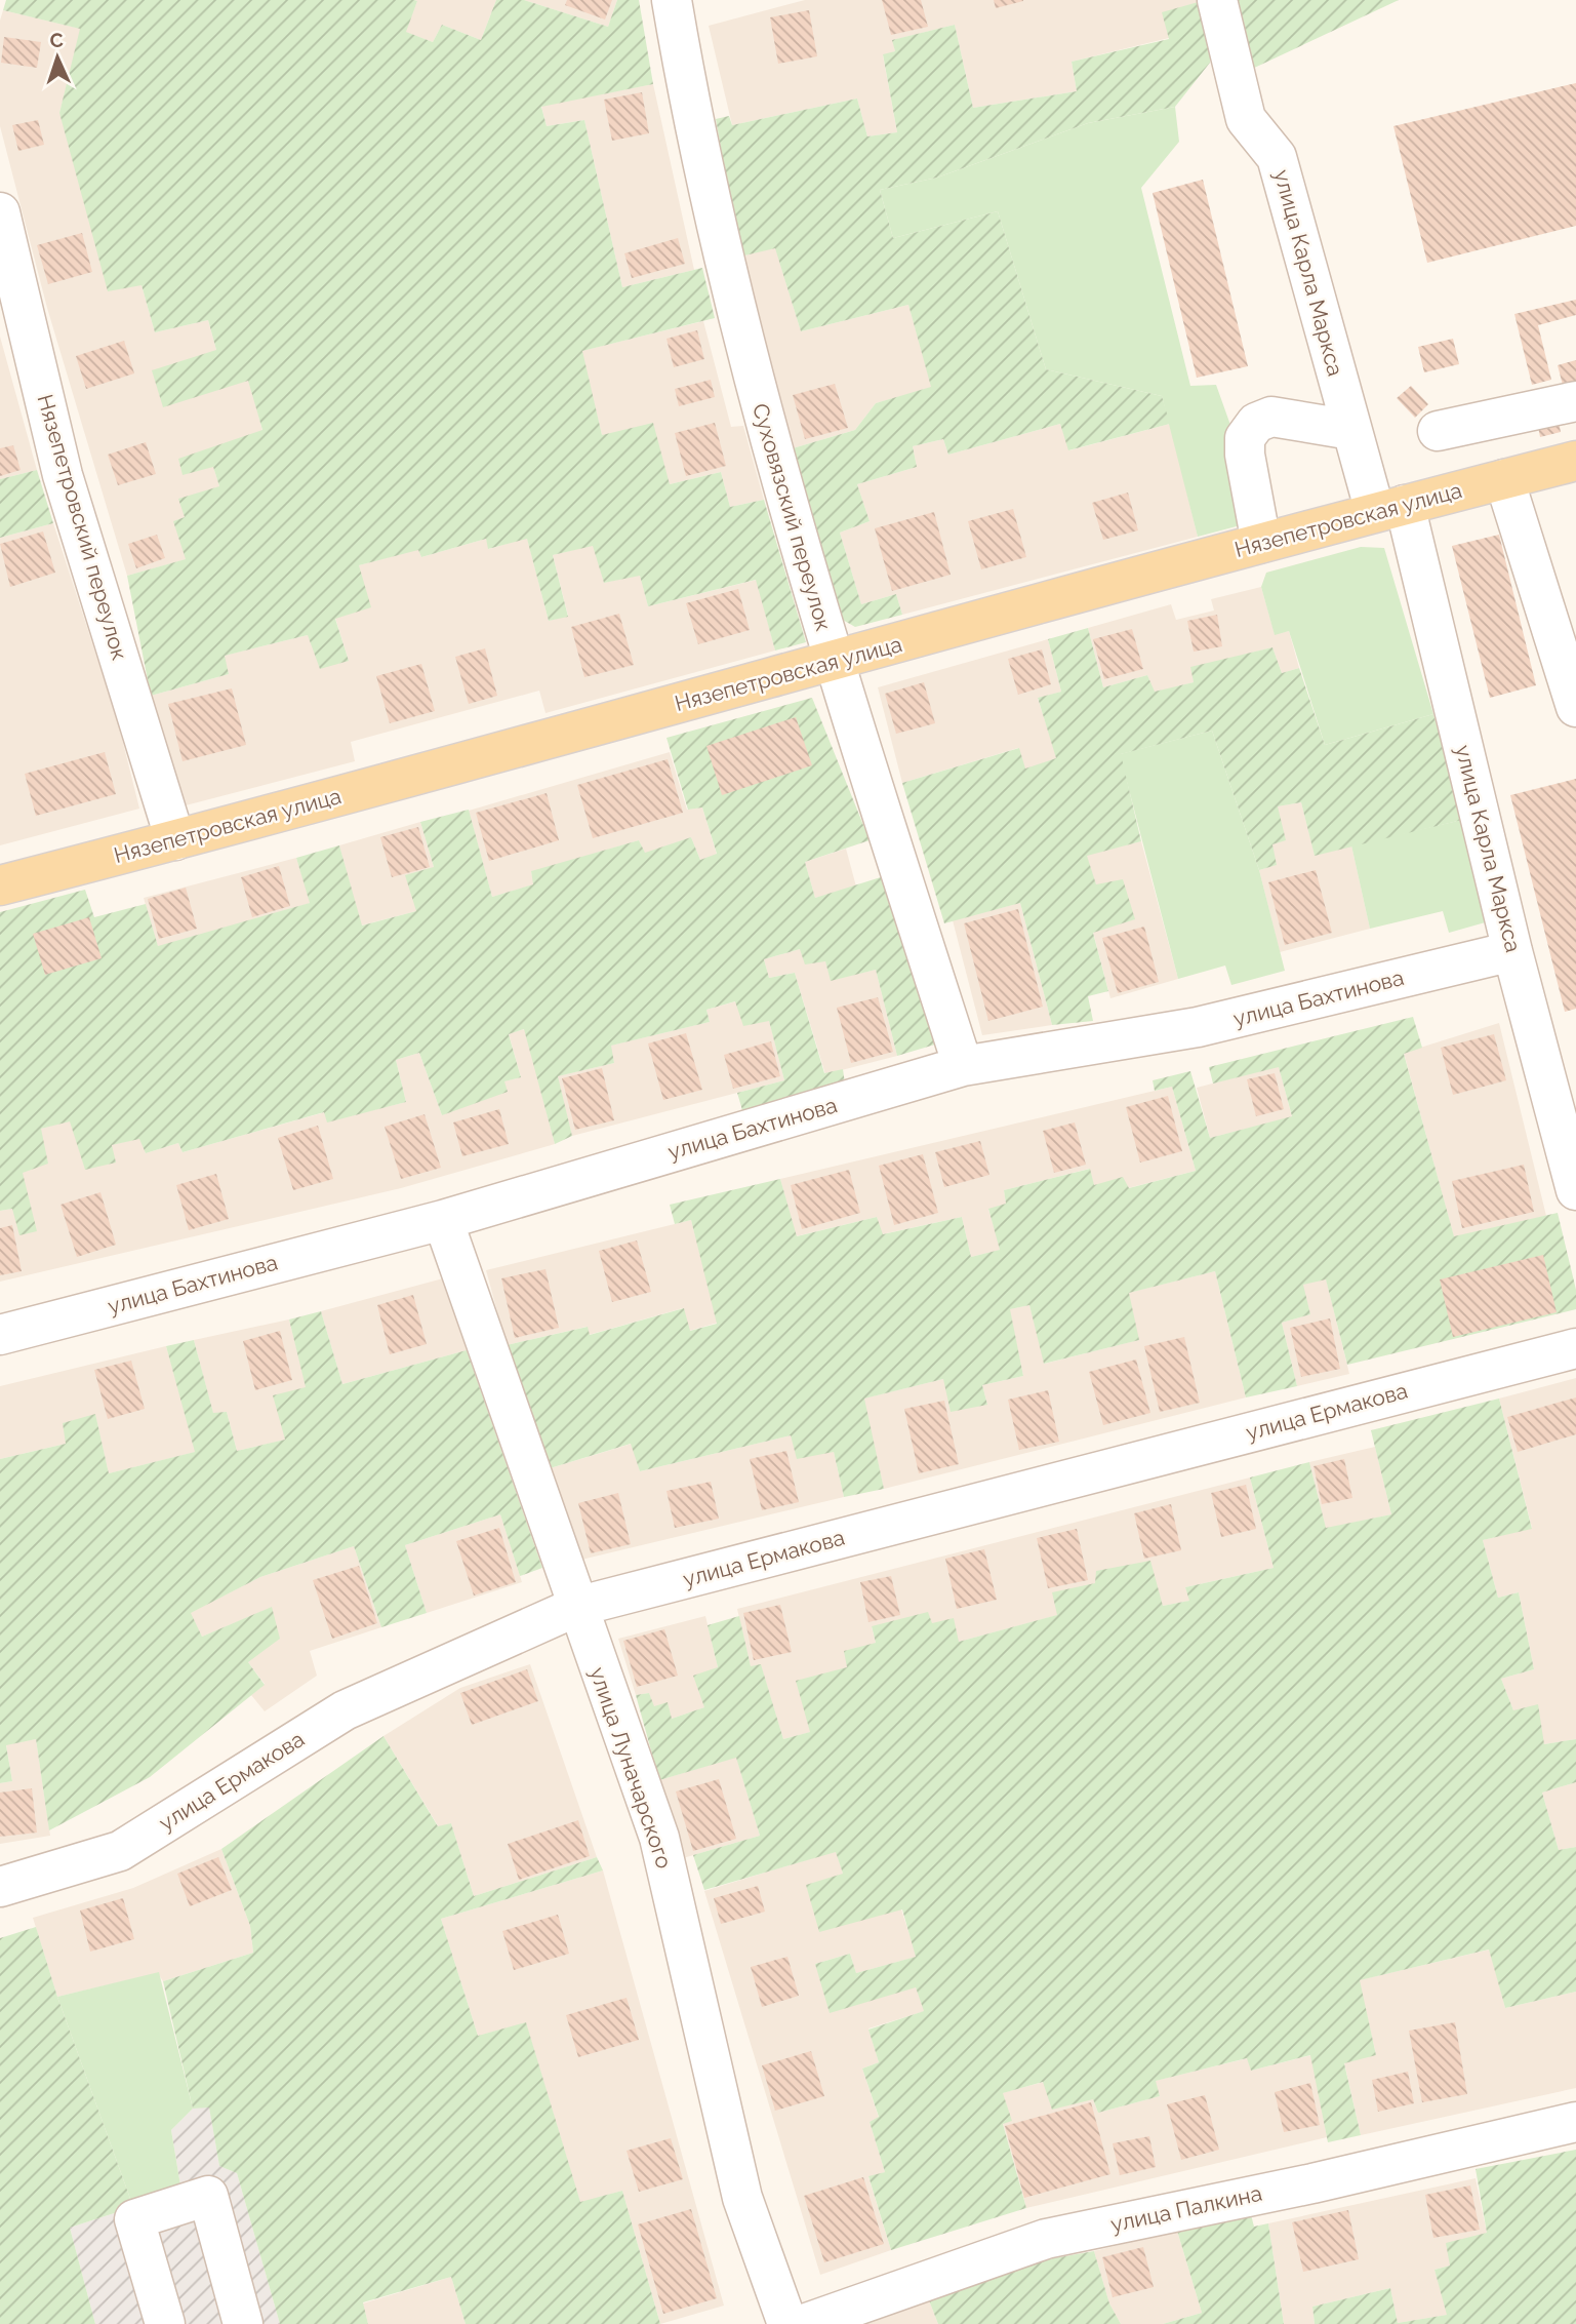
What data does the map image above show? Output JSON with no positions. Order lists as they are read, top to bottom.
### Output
{
  "streets": {
    "main road": ["Нязепетровская улица"],
    "street": [
      "улица Карла Маркса",
      "Суховязский переулок",
      "Нязепетровский переулок",
      "улица Бахтинова",
      "улица Ермакова",
      "улица Луначарского",
      "улица Палкина"
    ]
  },
  "crossings": [
    ["улица Карла Маркса", "Нязепетровская улица"],
    ["улица Карла Маркса", "улица Бахтинова"],
    ["Суховязский переулок", "Нязепетровская улица"],
    ["Суховязский переулок", "улица Бахтинова"],
    ["Нязепетровская улица", "Нязепетровский переулок"],
    ["улица Бахтинова", "улица Луначарского"],
    ["улица Ермакова", "улица Луначарского"]
  ],
  "north": "top"
}
